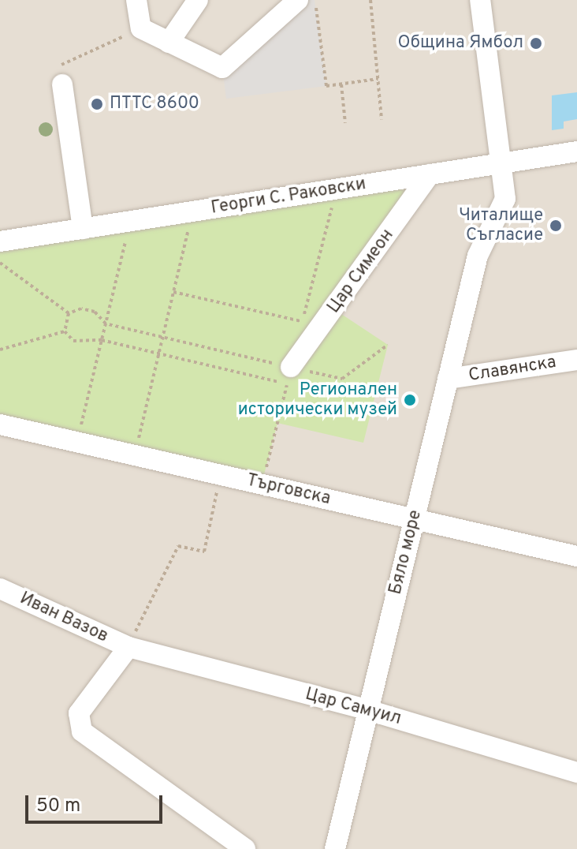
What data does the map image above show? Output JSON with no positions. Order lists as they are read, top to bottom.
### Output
{
  "streets": {
    "street": [
      "Георги С. Раковски",
      "Цар Симеон",
      "Славянска",
      "Търговска",
      "Бяло море",
      "Иван Вазов",
      "Цар Самуил"
    ]
  },
  "crossings": [
    ["Георги С. Раковски", "Цар Симеон"],
    ["Георги С. Раковски", "Бяло море"],
    ["Славянска", "Бяло море"],
    ["Търговска", "Бяло море"],
    ["Бяло море", "Цар Самуил"],
    ["Иван Вазов", "Цар Самуил"]
  ],
  "places": [
    "Община Ямбол",
    "ПТТС 8600",
    "Читалище Съгласие",
    "Регионален исторически музей"
  ],
  "scale_bar": "50 m"
}
